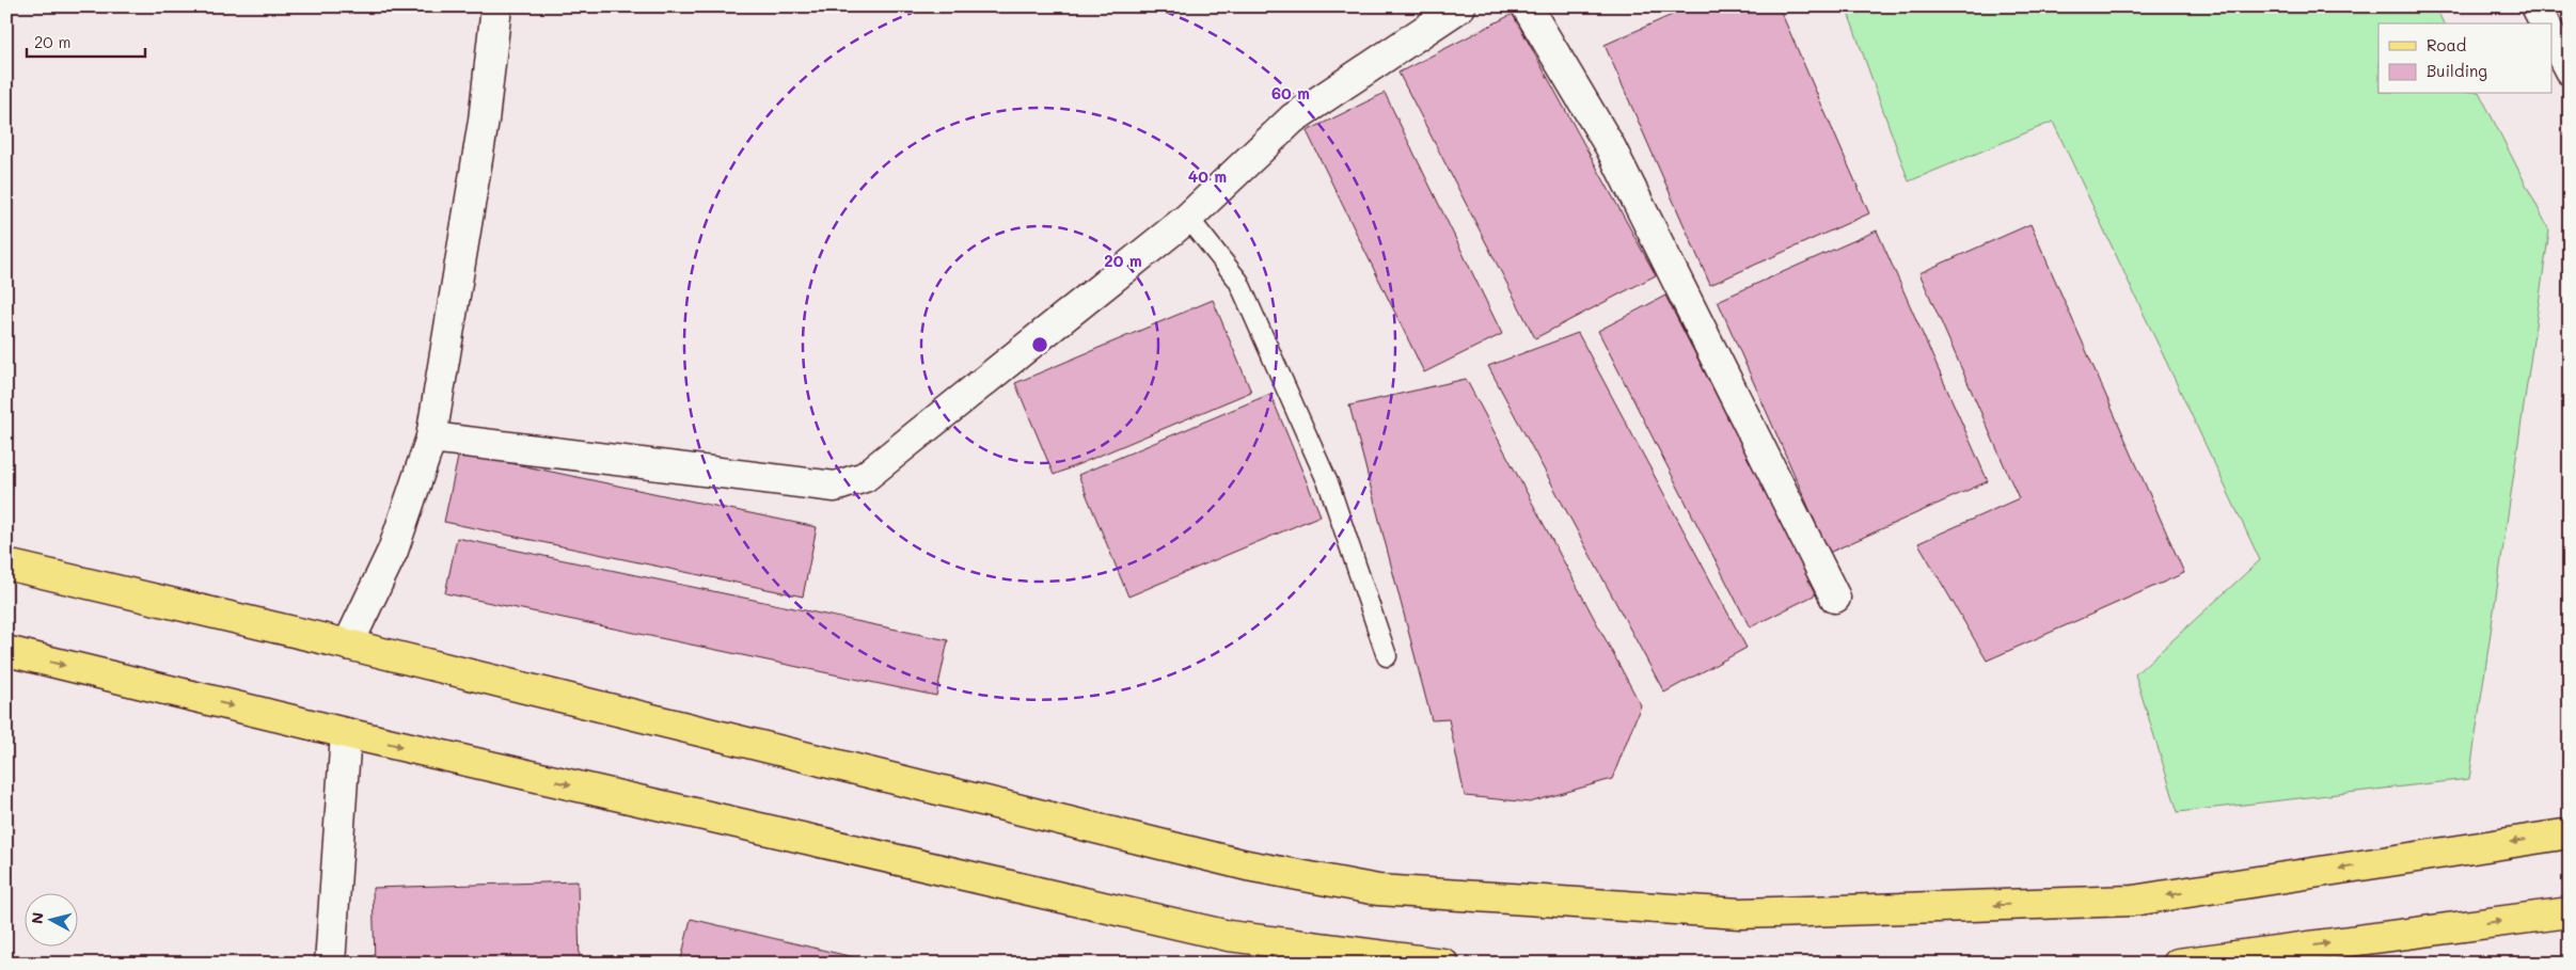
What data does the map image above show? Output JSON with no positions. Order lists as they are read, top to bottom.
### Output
{
  "legend": ["Road", "Building"],
  "scale_bar": "20 m",
  "north": "left",
  "rings": ["60 m", "40 m", "20 m"]
}
